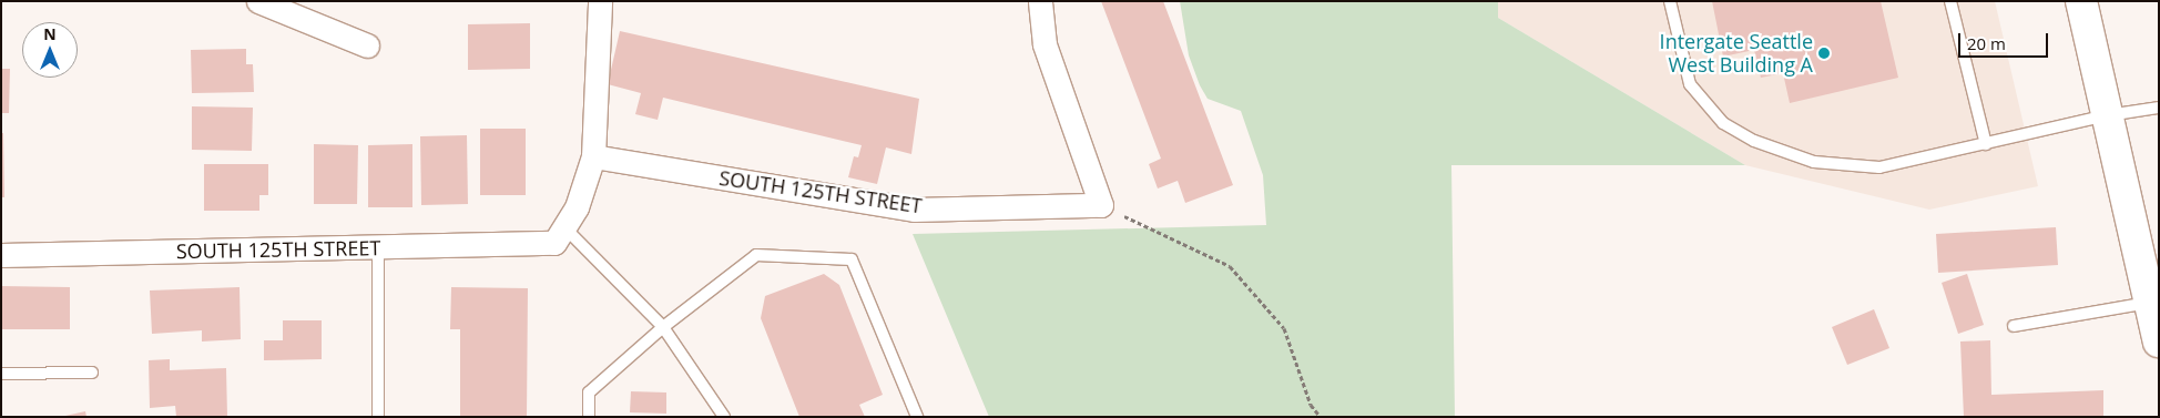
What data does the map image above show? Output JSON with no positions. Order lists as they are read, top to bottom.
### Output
{
  "streets": {
    "street": ["SOUTH 125TH STREET"]
  },
  "places": ["Intergate Seattle West Building A"],
  "scale_bar": "20 m",
  "north": "top"
}
